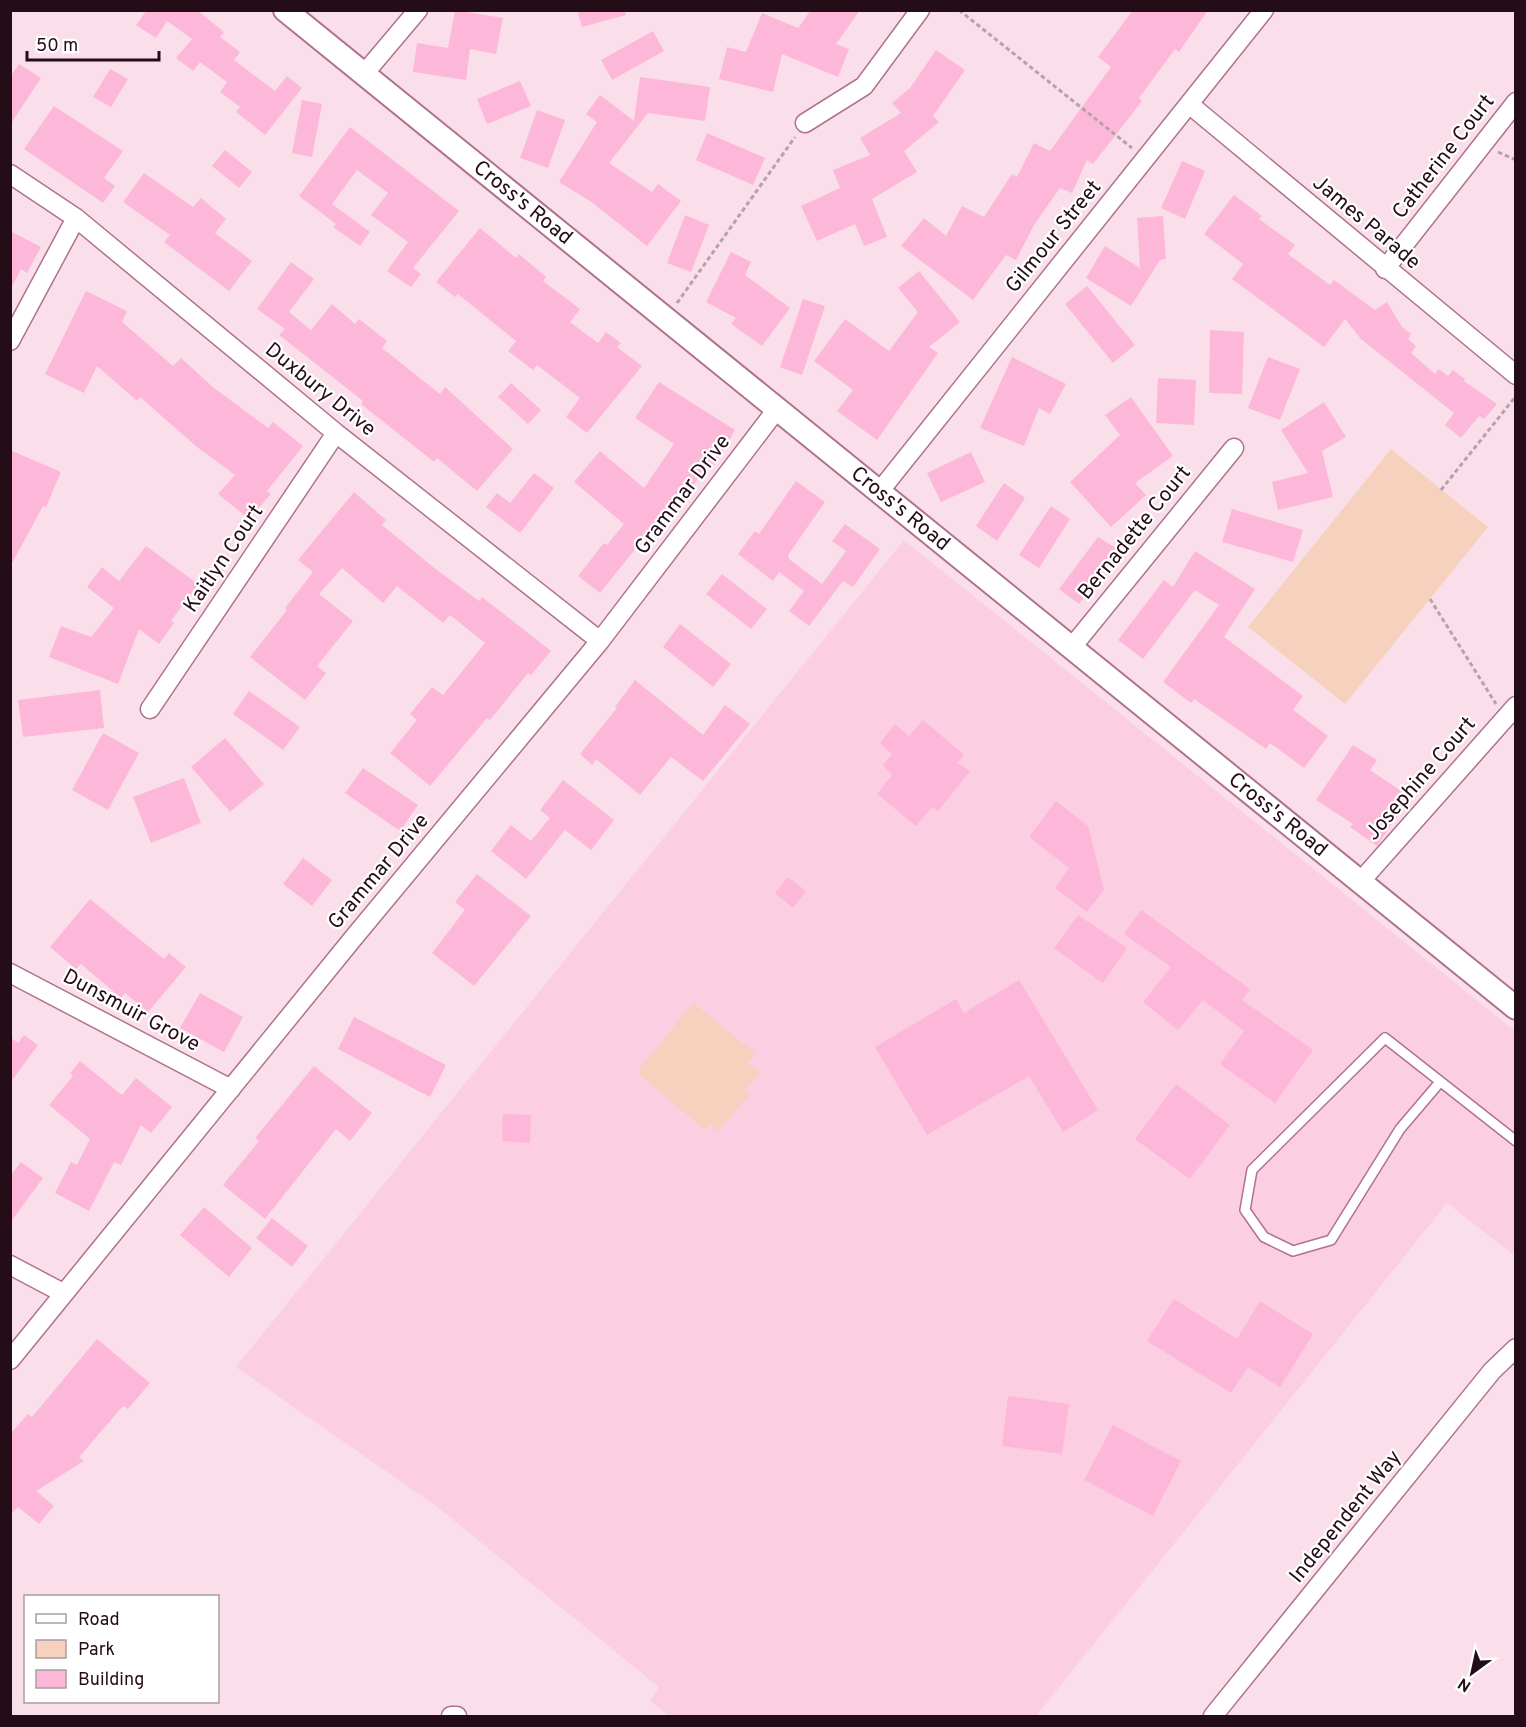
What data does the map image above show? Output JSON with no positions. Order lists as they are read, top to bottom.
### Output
{
  "streets": {
    "street": [
      "Catherine Court",
      "Cross's Road",
      "James Parade",
      "Gilmour Street",
      "Duxbury Drive",
      "Grammar Drive",
      "Bernadette Court",
      "Kaitlyn Court",
      "Josephine Court",
      "Dunsmuir Grove",
      "Independent Way"
    ]
  },
  "crossings": [
    ["Catherine Court", "James Parade"],
    ["Cross's Road", "Gilmour Street"],
    ["Cross's Road", "Grammar Drive"],
    ["Cross's Road", "Bernadette Court"],
    ["Cross's Road", "Josephine Court"],
    ["James Parade", "Gilmour Street"],
    ["Duxbury Drive", "Grammar Drive"],
    ["Duxbury Drive", "Kaitlyn Court"],
    ["Grammar Drive", "Dunsmuir Grove"]
  ],
  "legend": ["Road", "Park", "Building"],
  "scale_bar": "50 m",
  "north": "bottom left"
}
